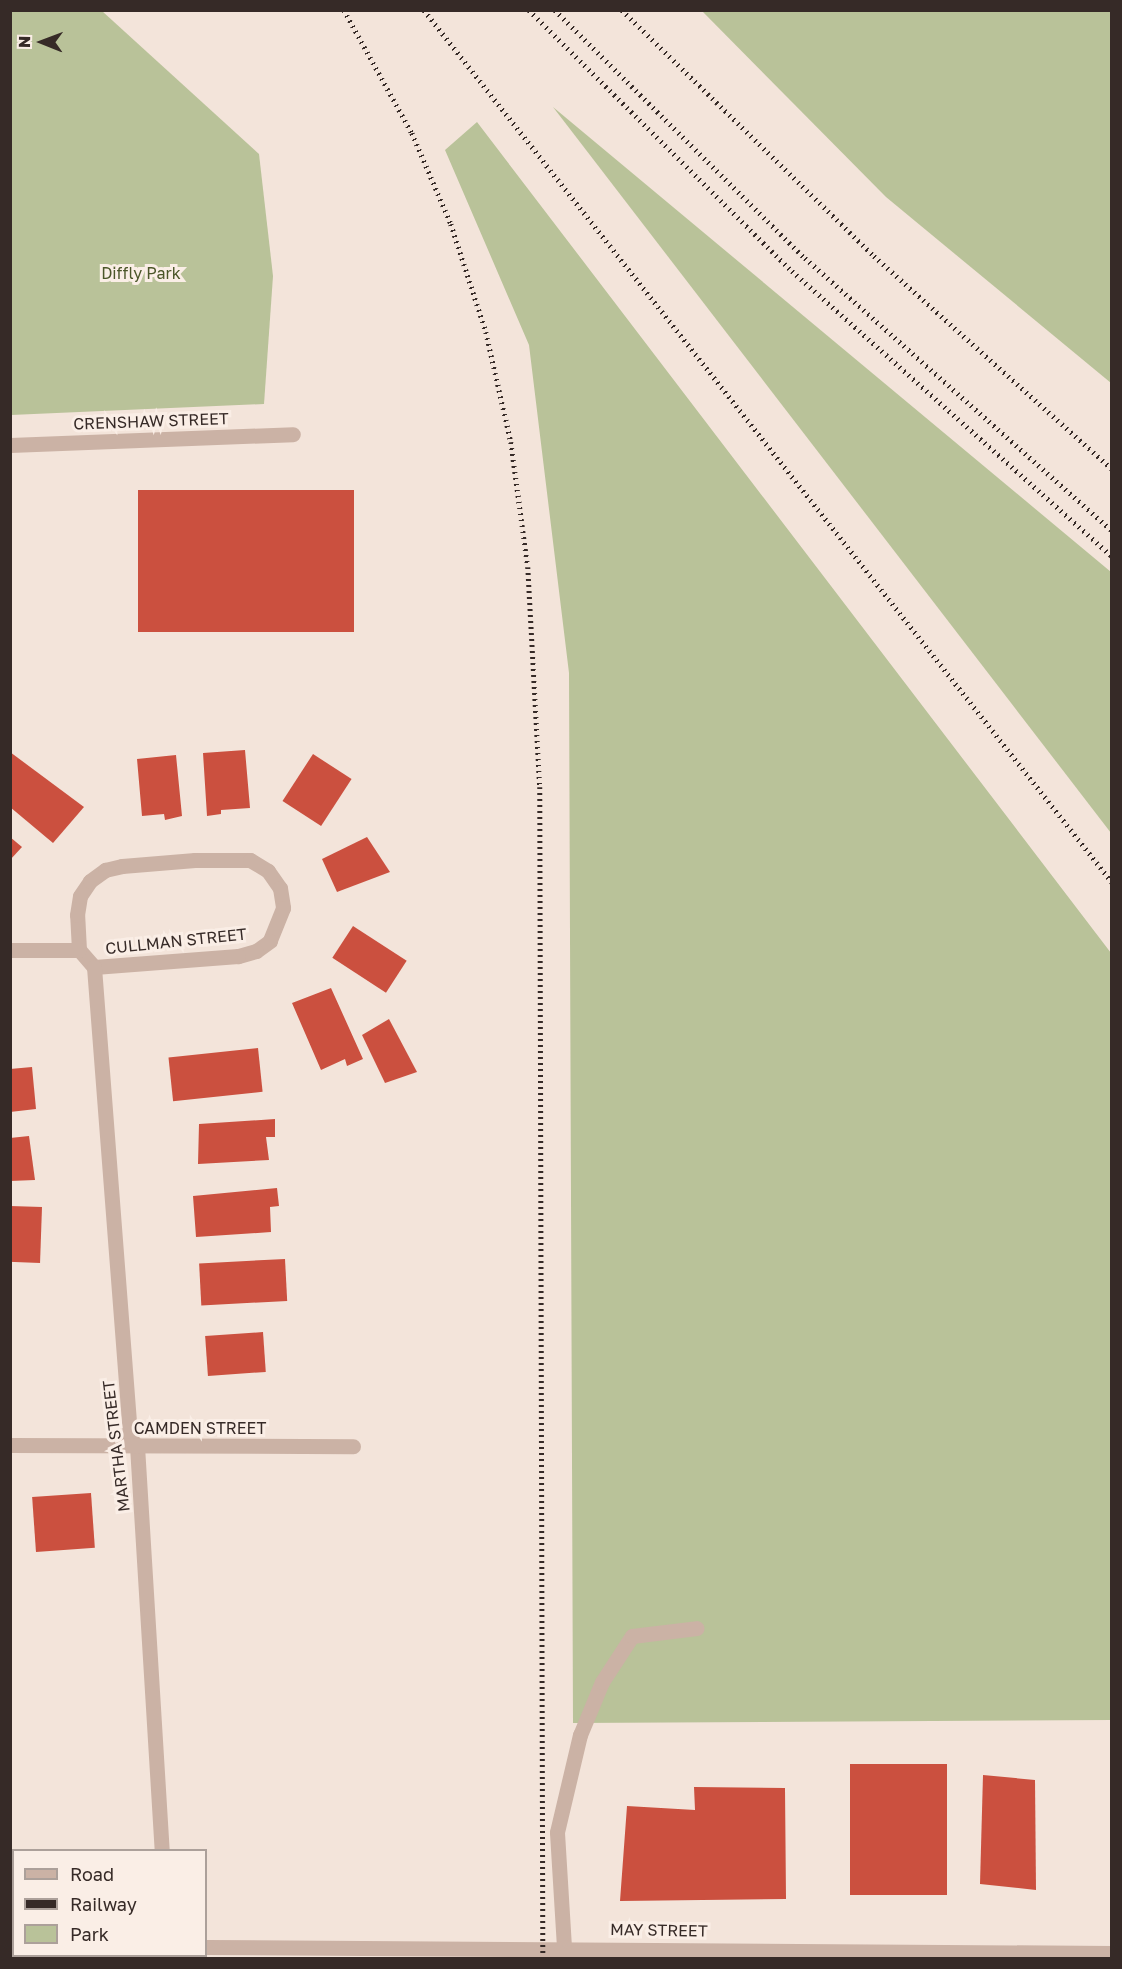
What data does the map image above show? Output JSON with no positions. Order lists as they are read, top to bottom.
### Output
{
  "streets": {
    "street": [
      "CRENSHAW STREET",
      "CULLMAN STREET",
      "CAMDEN STREET",
      "MARTHA STREET",
      "MAY STREET"
    ]
  },
  "crossings": [
    ["CULLMAN STREET", "MARTHA STREET"],
    ["CAMDEN STREET", "MARTHA STREET"]
  ],
  "parks": ["Diffly Park"],
  "legend": ["Road", "Railway", "Park"],
  "north": "left"
}
